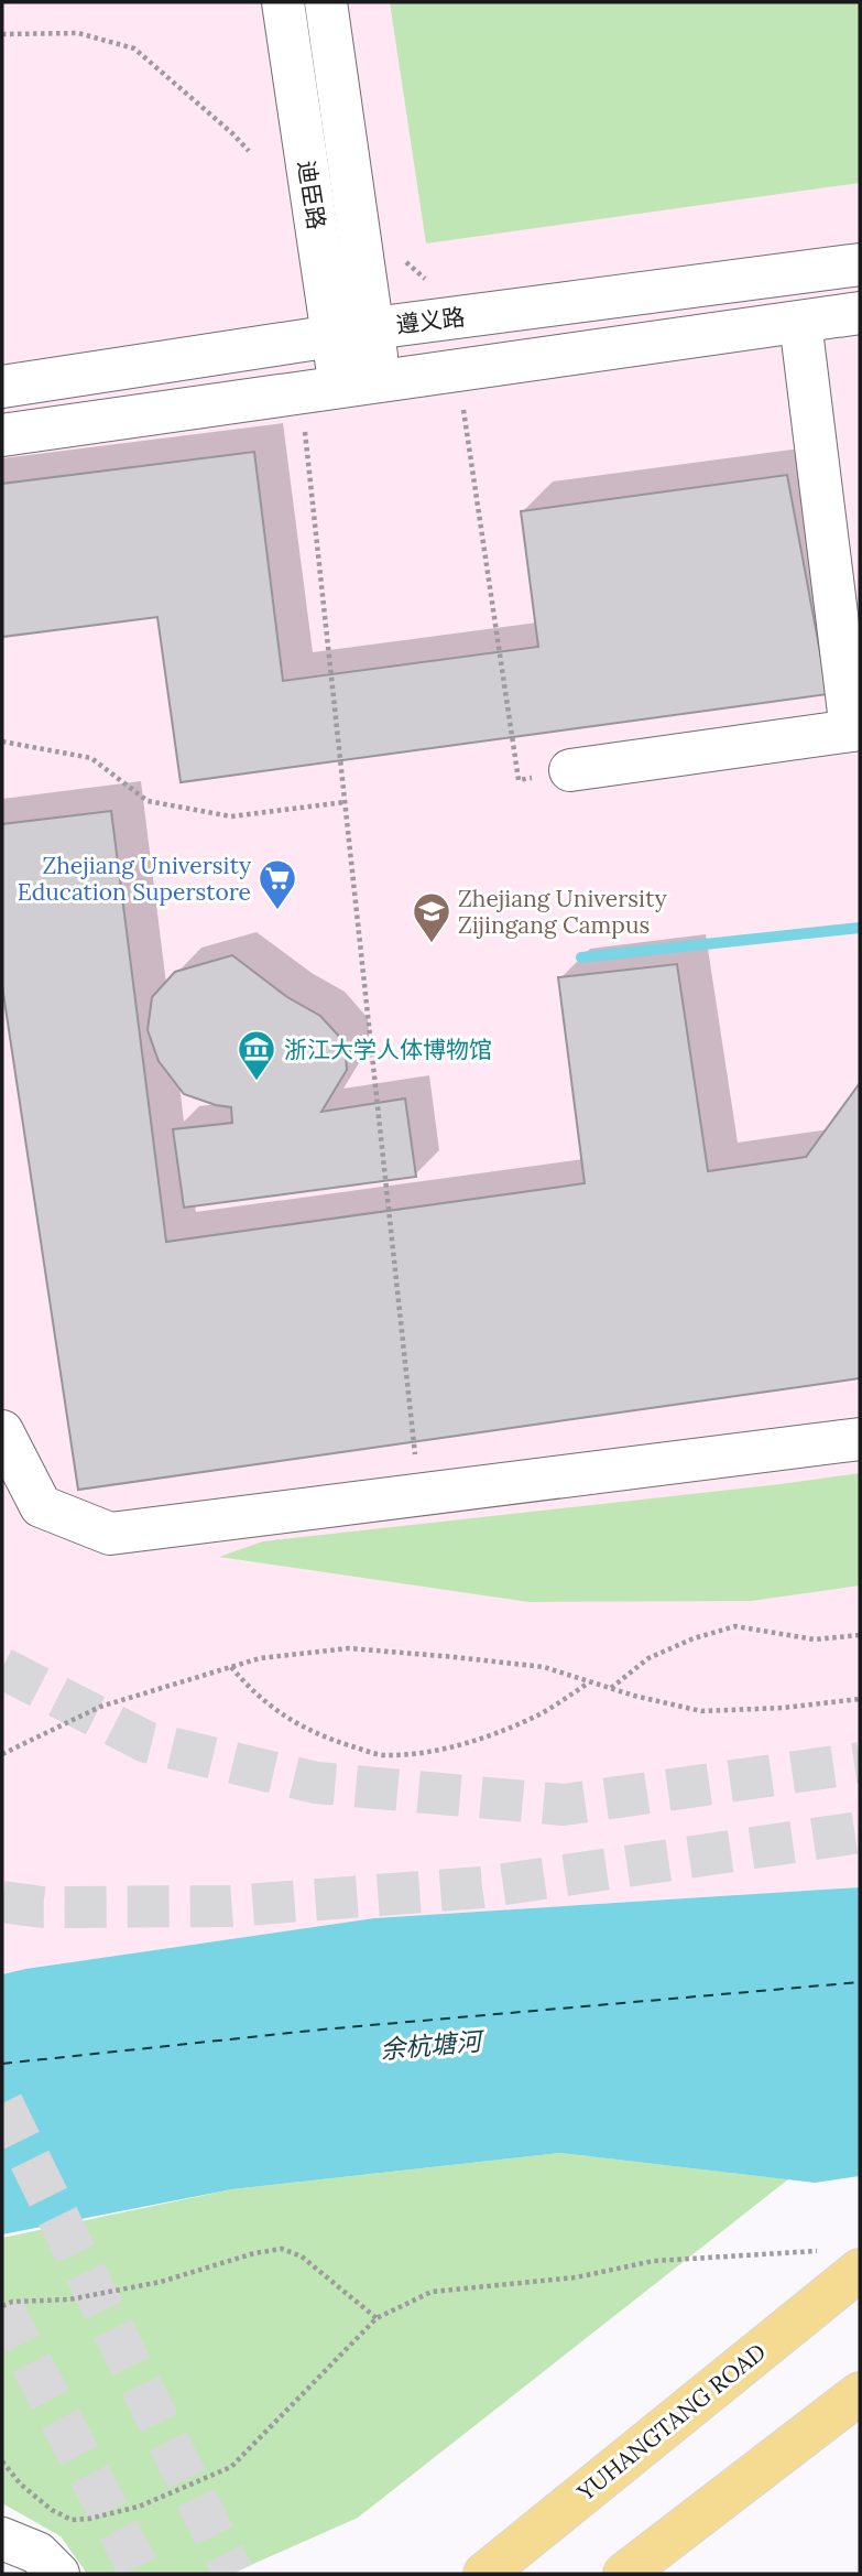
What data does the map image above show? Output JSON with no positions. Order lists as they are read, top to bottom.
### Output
{
  "streets": {
    "main road": ["YUHANGTANG ROAD"],
    "street": ["迪臣路", "遵义路"]
  },
  "crossings": [
    ["迪臣路", "遵义路"]
  ],
  "water": ["余杭塘河"],
  "places": {
    "supermarket": ["Zhejiang University Education Superstore"],
    "school or university": ["Zhejiang University Zijingang Campus"],
    "museum": ["浙江大学人体博物馆"]
  }
}
